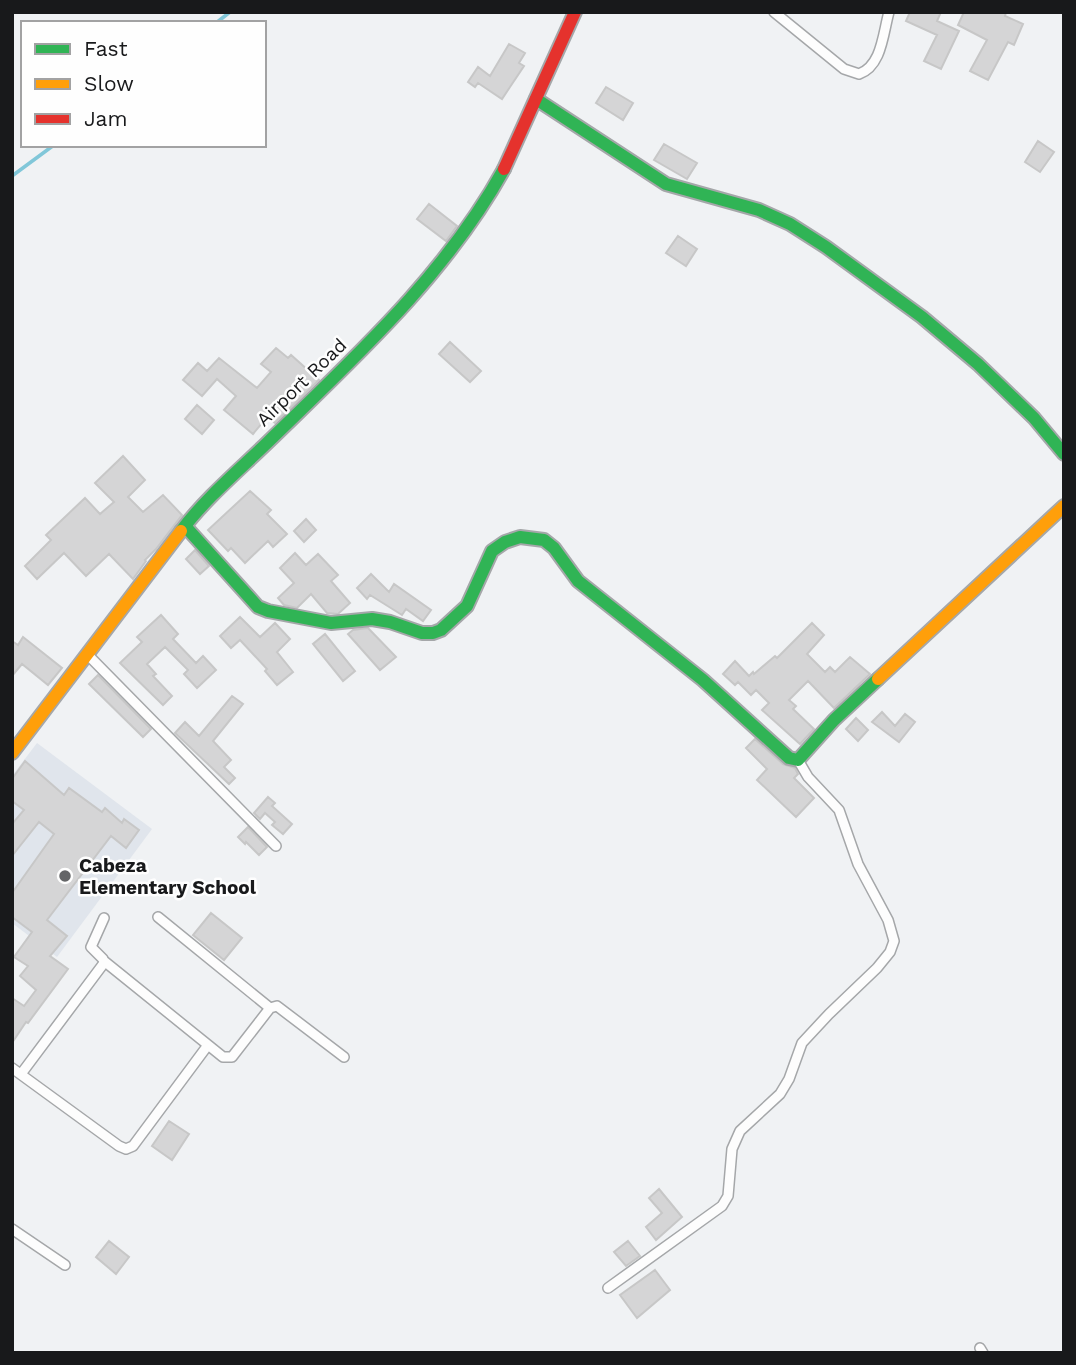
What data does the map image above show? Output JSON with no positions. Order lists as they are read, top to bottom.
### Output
{
  "streets": {
    "street": ["Airport Road"]
  },
  "places": ["Cabeza Elementary School"],
  "legend": ["Fast", "Slow", "Jam"]
}
